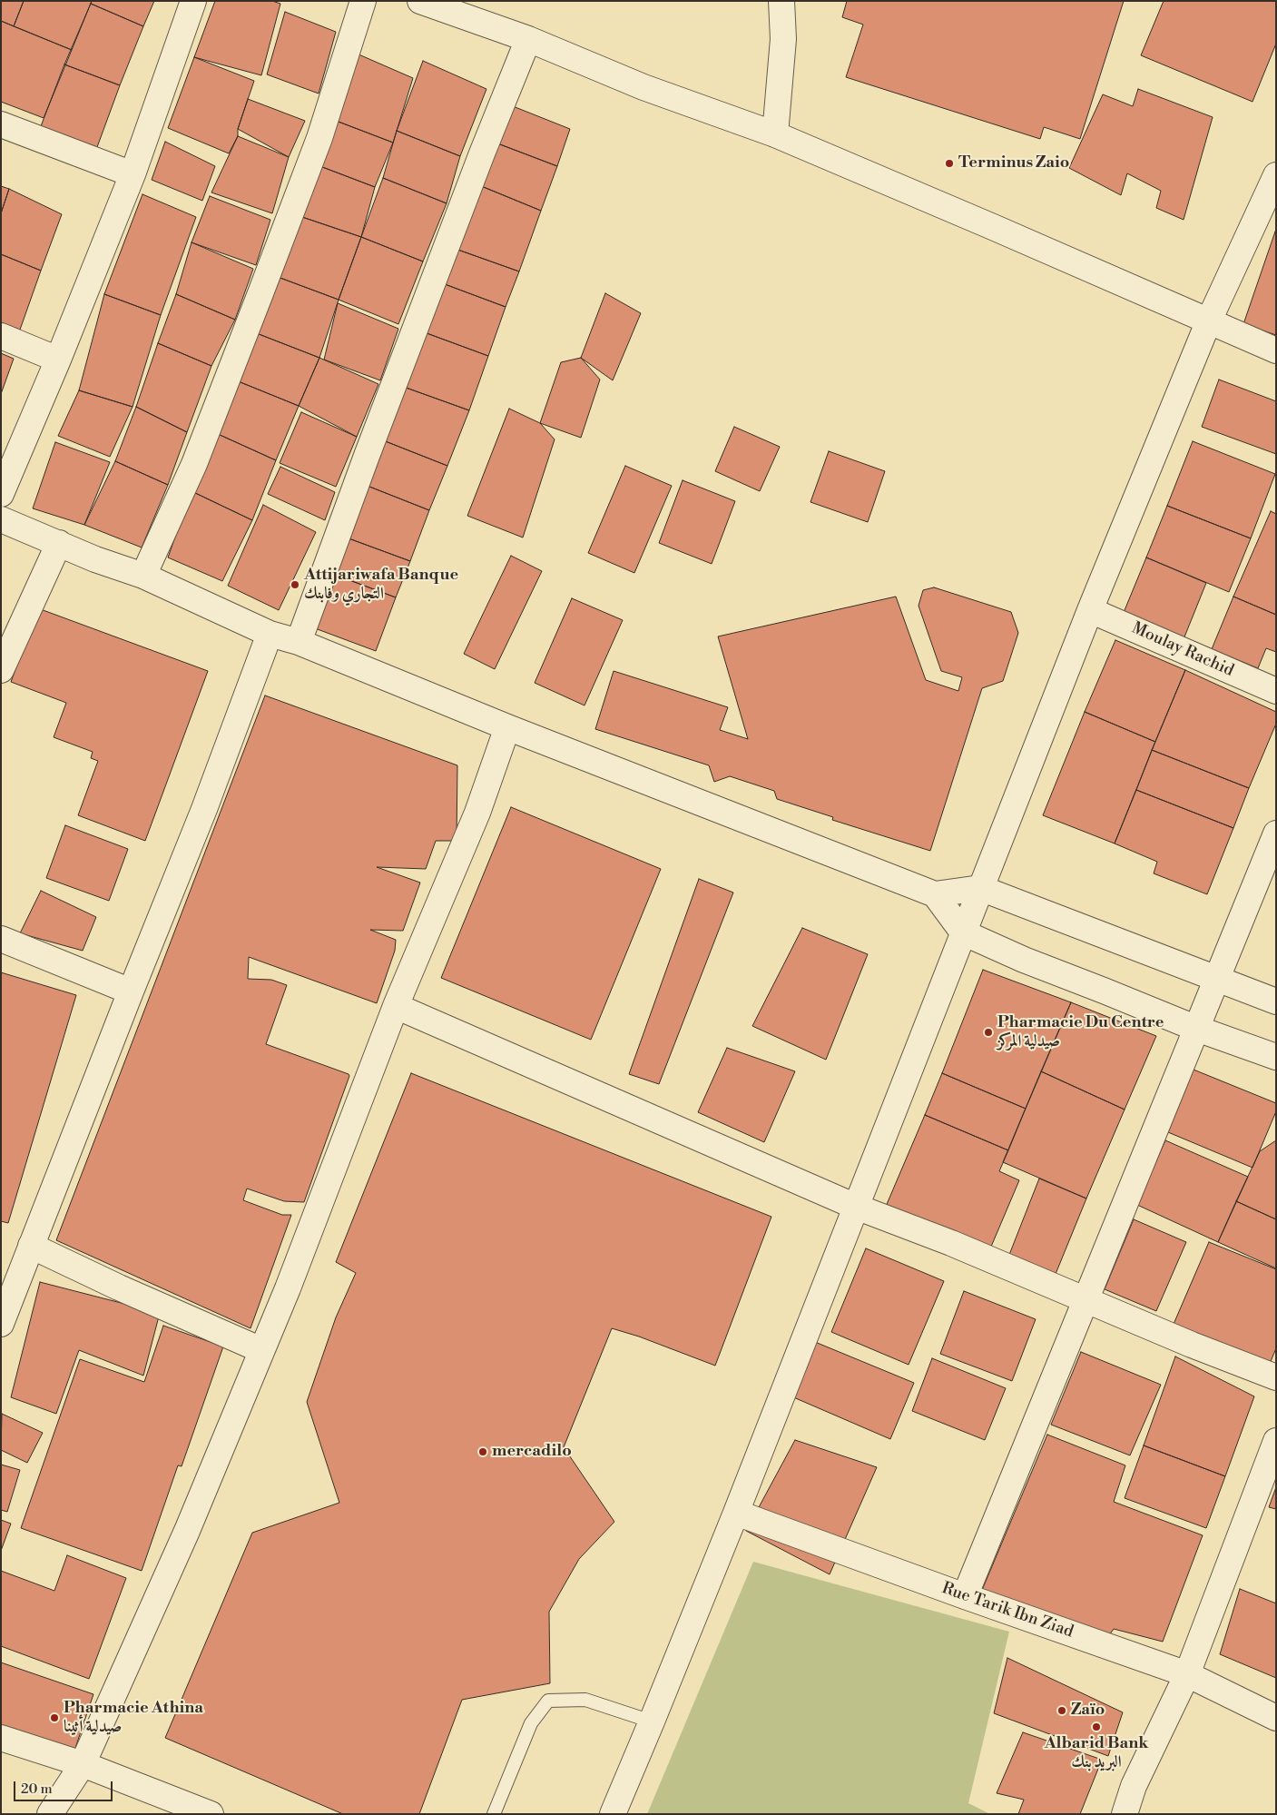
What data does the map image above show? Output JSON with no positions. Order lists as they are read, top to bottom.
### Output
{
  "streets": {
    "street": ["Moulay Rachid", "Rue Tarik Ibn Ziad"]
  },
  "places": [
    "Terminus Zaio",
    "Attijariwafa Banque التجاري وفابنك",
    "Pharmacie Du Centre صيدلية المركز",
    "mercadilo",
    "Zaïo",
    "Pharmacie Athina صيدلية أثينا",
    "Albarid Bank البريد بنك"
  ],
  "scale_bar": "20 m"
}
